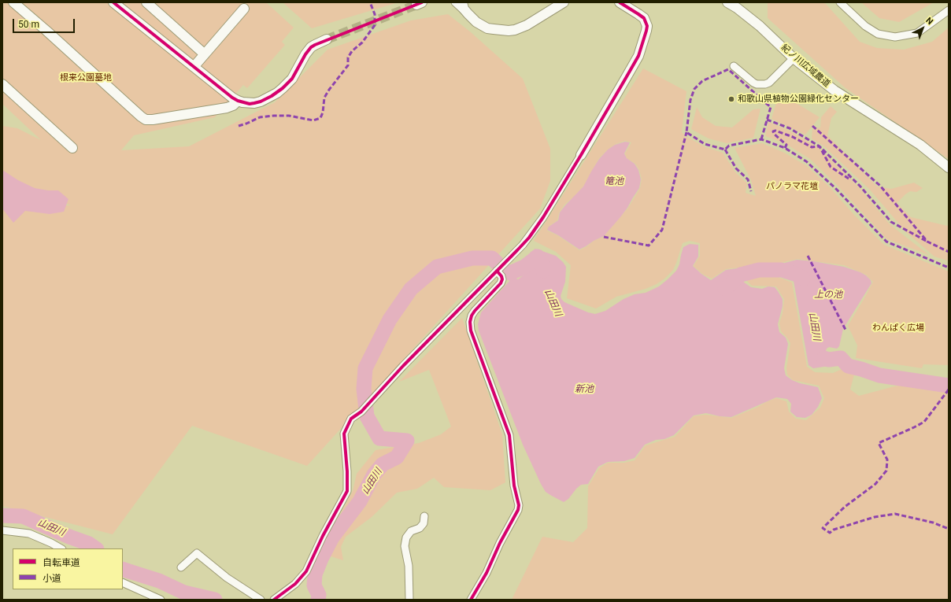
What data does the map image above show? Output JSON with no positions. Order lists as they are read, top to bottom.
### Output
{
  "streets": {
    "street": ["紀ノ川広域農道"]
  },
  "water": [
    "篭池",
    "上の池",
    "山田川",
    "新池"
  ],
  "parks": ["根来公園墓地", "パノラマ花壇", "わんぱく広場"],
  "places": ["和歌山県植物公園緑化センター"],
  "legend": ["自転車道", "小道"],
  "scale_bar": "50 m",
  "north": "top right"
}
